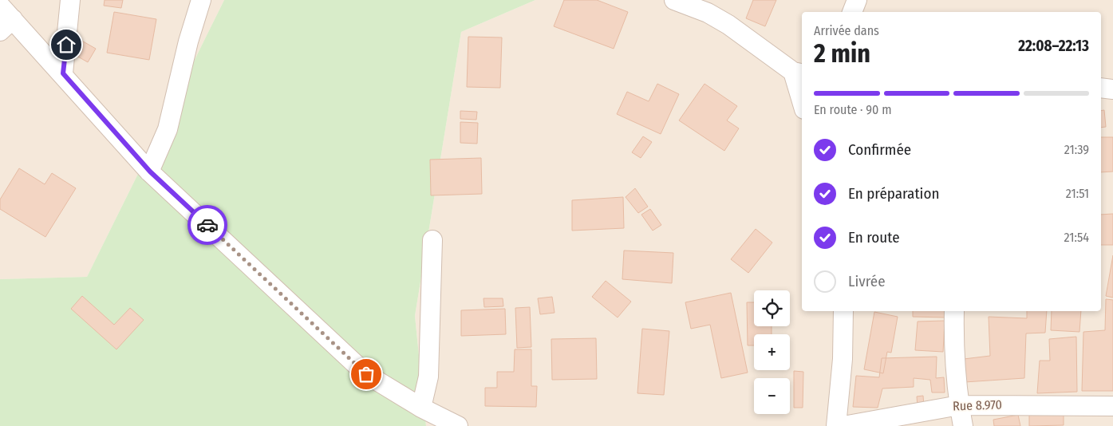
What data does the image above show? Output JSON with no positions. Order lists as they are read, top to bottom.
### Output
{
  "streets": {
    "street": ["Rue 8.970"]
  },
  "page": {
    "heading": ["2 min", "Arrivée dans", "22:08–22:13"],
    "bar": "En route · 90 m",
    "list": [
      ["Confirmée", "21:39"],
      ["En préparation", "21:51"],
      ["En route", "21:54"],
      "Livrée"
    ],
    "map_buttons": ["+", "−"]
  }
}
